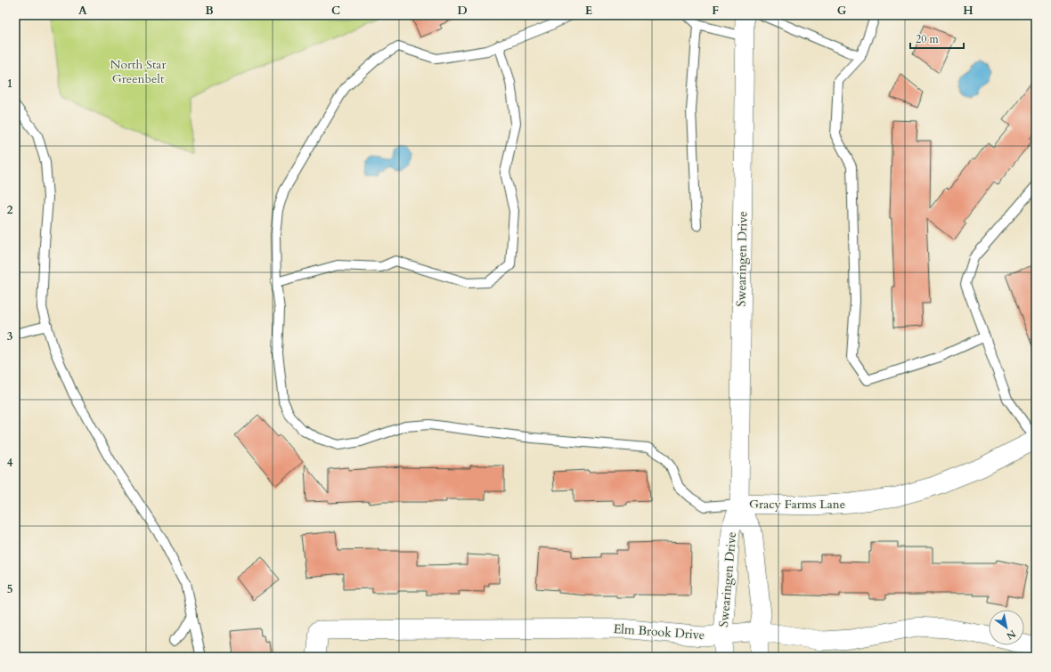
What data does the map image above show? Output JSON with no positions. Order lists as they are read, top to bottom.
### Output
{
  "streets": {
    "street": ["Swearingen Drive", "Gracy Farms Lane", "Elm Brook Drive"]
  },
  "crossings": [
    ["Swearingen Drive", "Gracy Farms Lane"],
    ["Swearingen Drive", "Elm Brook Drive"]
  ],
  "parks": ["North Star Greenbelt"],
  "scale_bar": "20 m",
  "north": "bottom right",
  "grid": {
    "columns": [
      "A",
      "B",
      "C",
      "D",
      "E",
      "F",
      "G",
      "H"
    ],
    "rows": [
      "1",
      "2",
      "3",
      "4",
      "5"
    ]
  }
}
